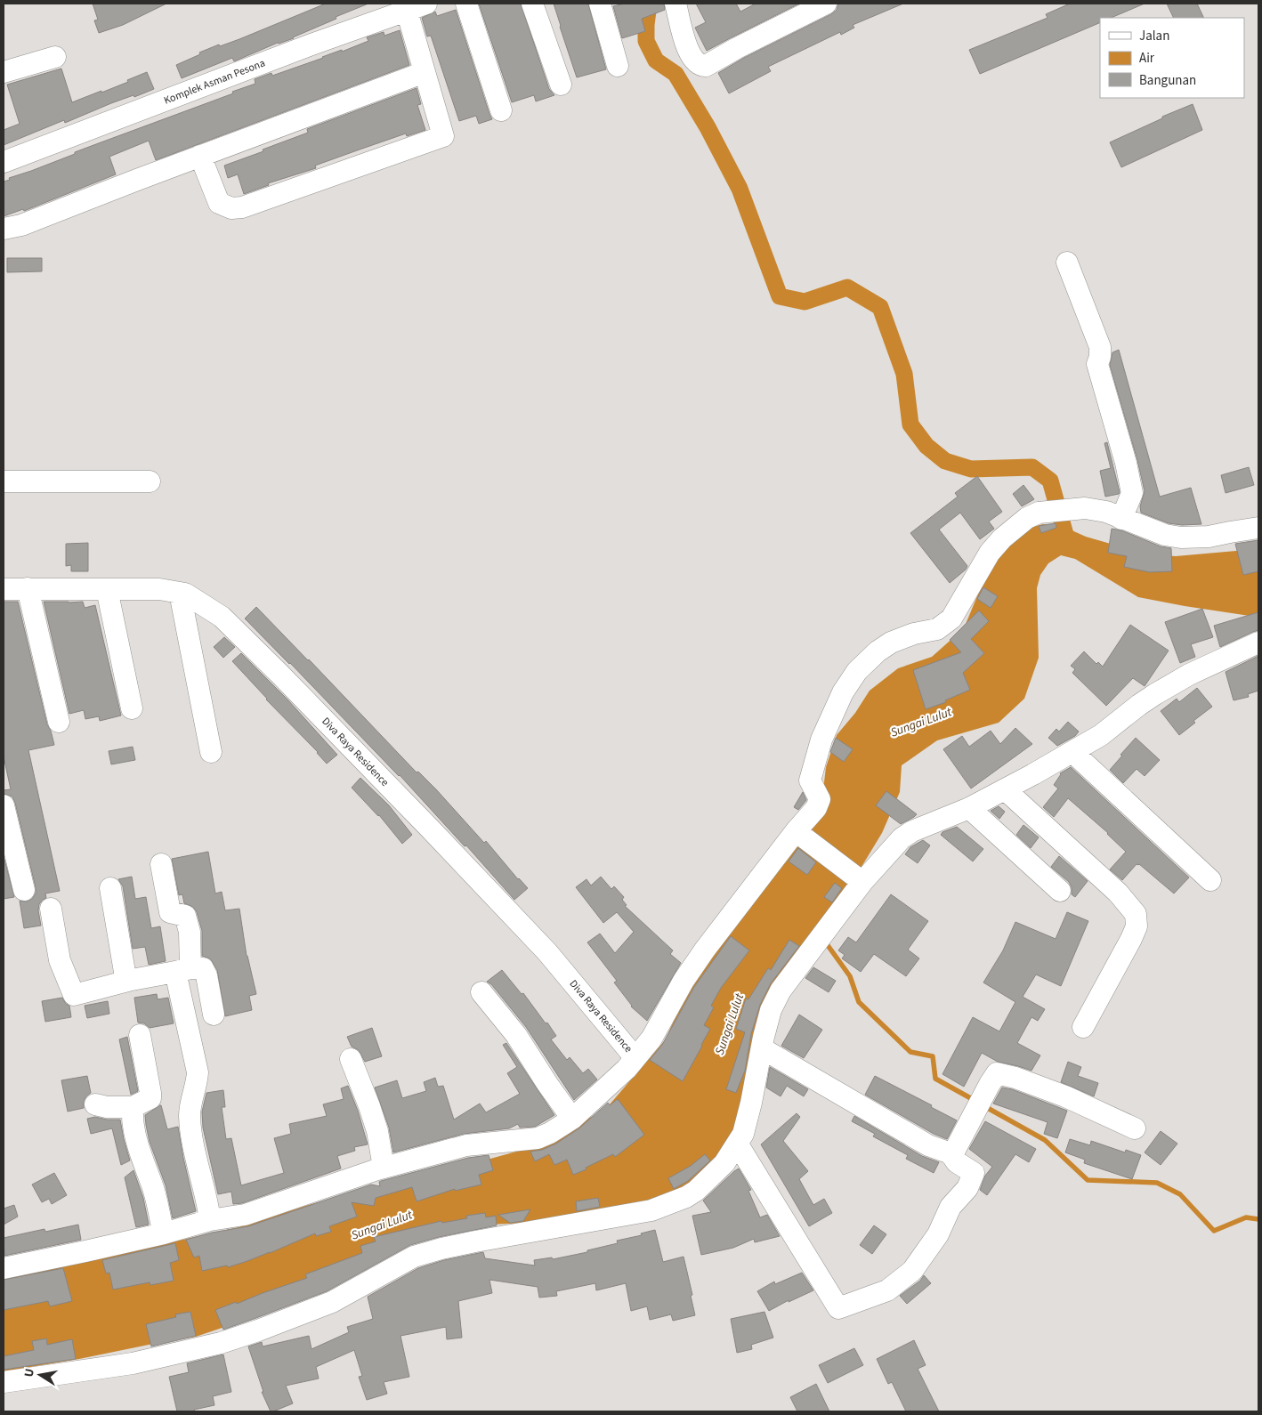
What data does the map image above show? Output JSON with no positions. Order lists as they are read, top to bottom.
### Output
{
  "streets": {
    "street": ["Komplek Asman Pesona", "Diva Raya Residence"]
  },
  "water": ["Sungai Lulut"],
  "legend": ["Jalan", "Air", "Bangunan"],
  "north": "left"
}
